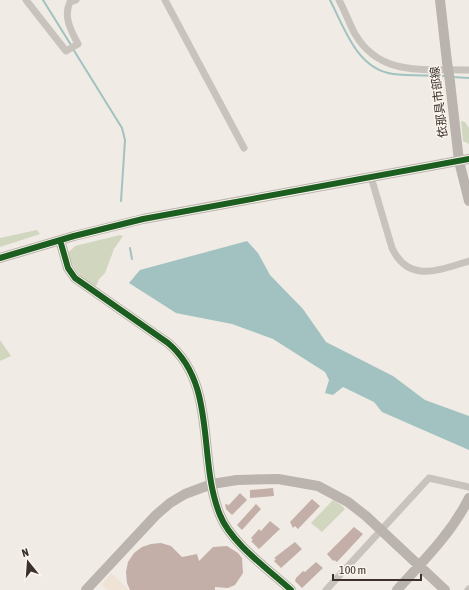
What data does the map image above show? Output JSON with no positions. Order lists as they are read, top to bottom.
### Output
{
  "streets": {
    "street": ["依那具市部線"]
  },
  "scale_bar": "100 m",
  "north": "top"
}
